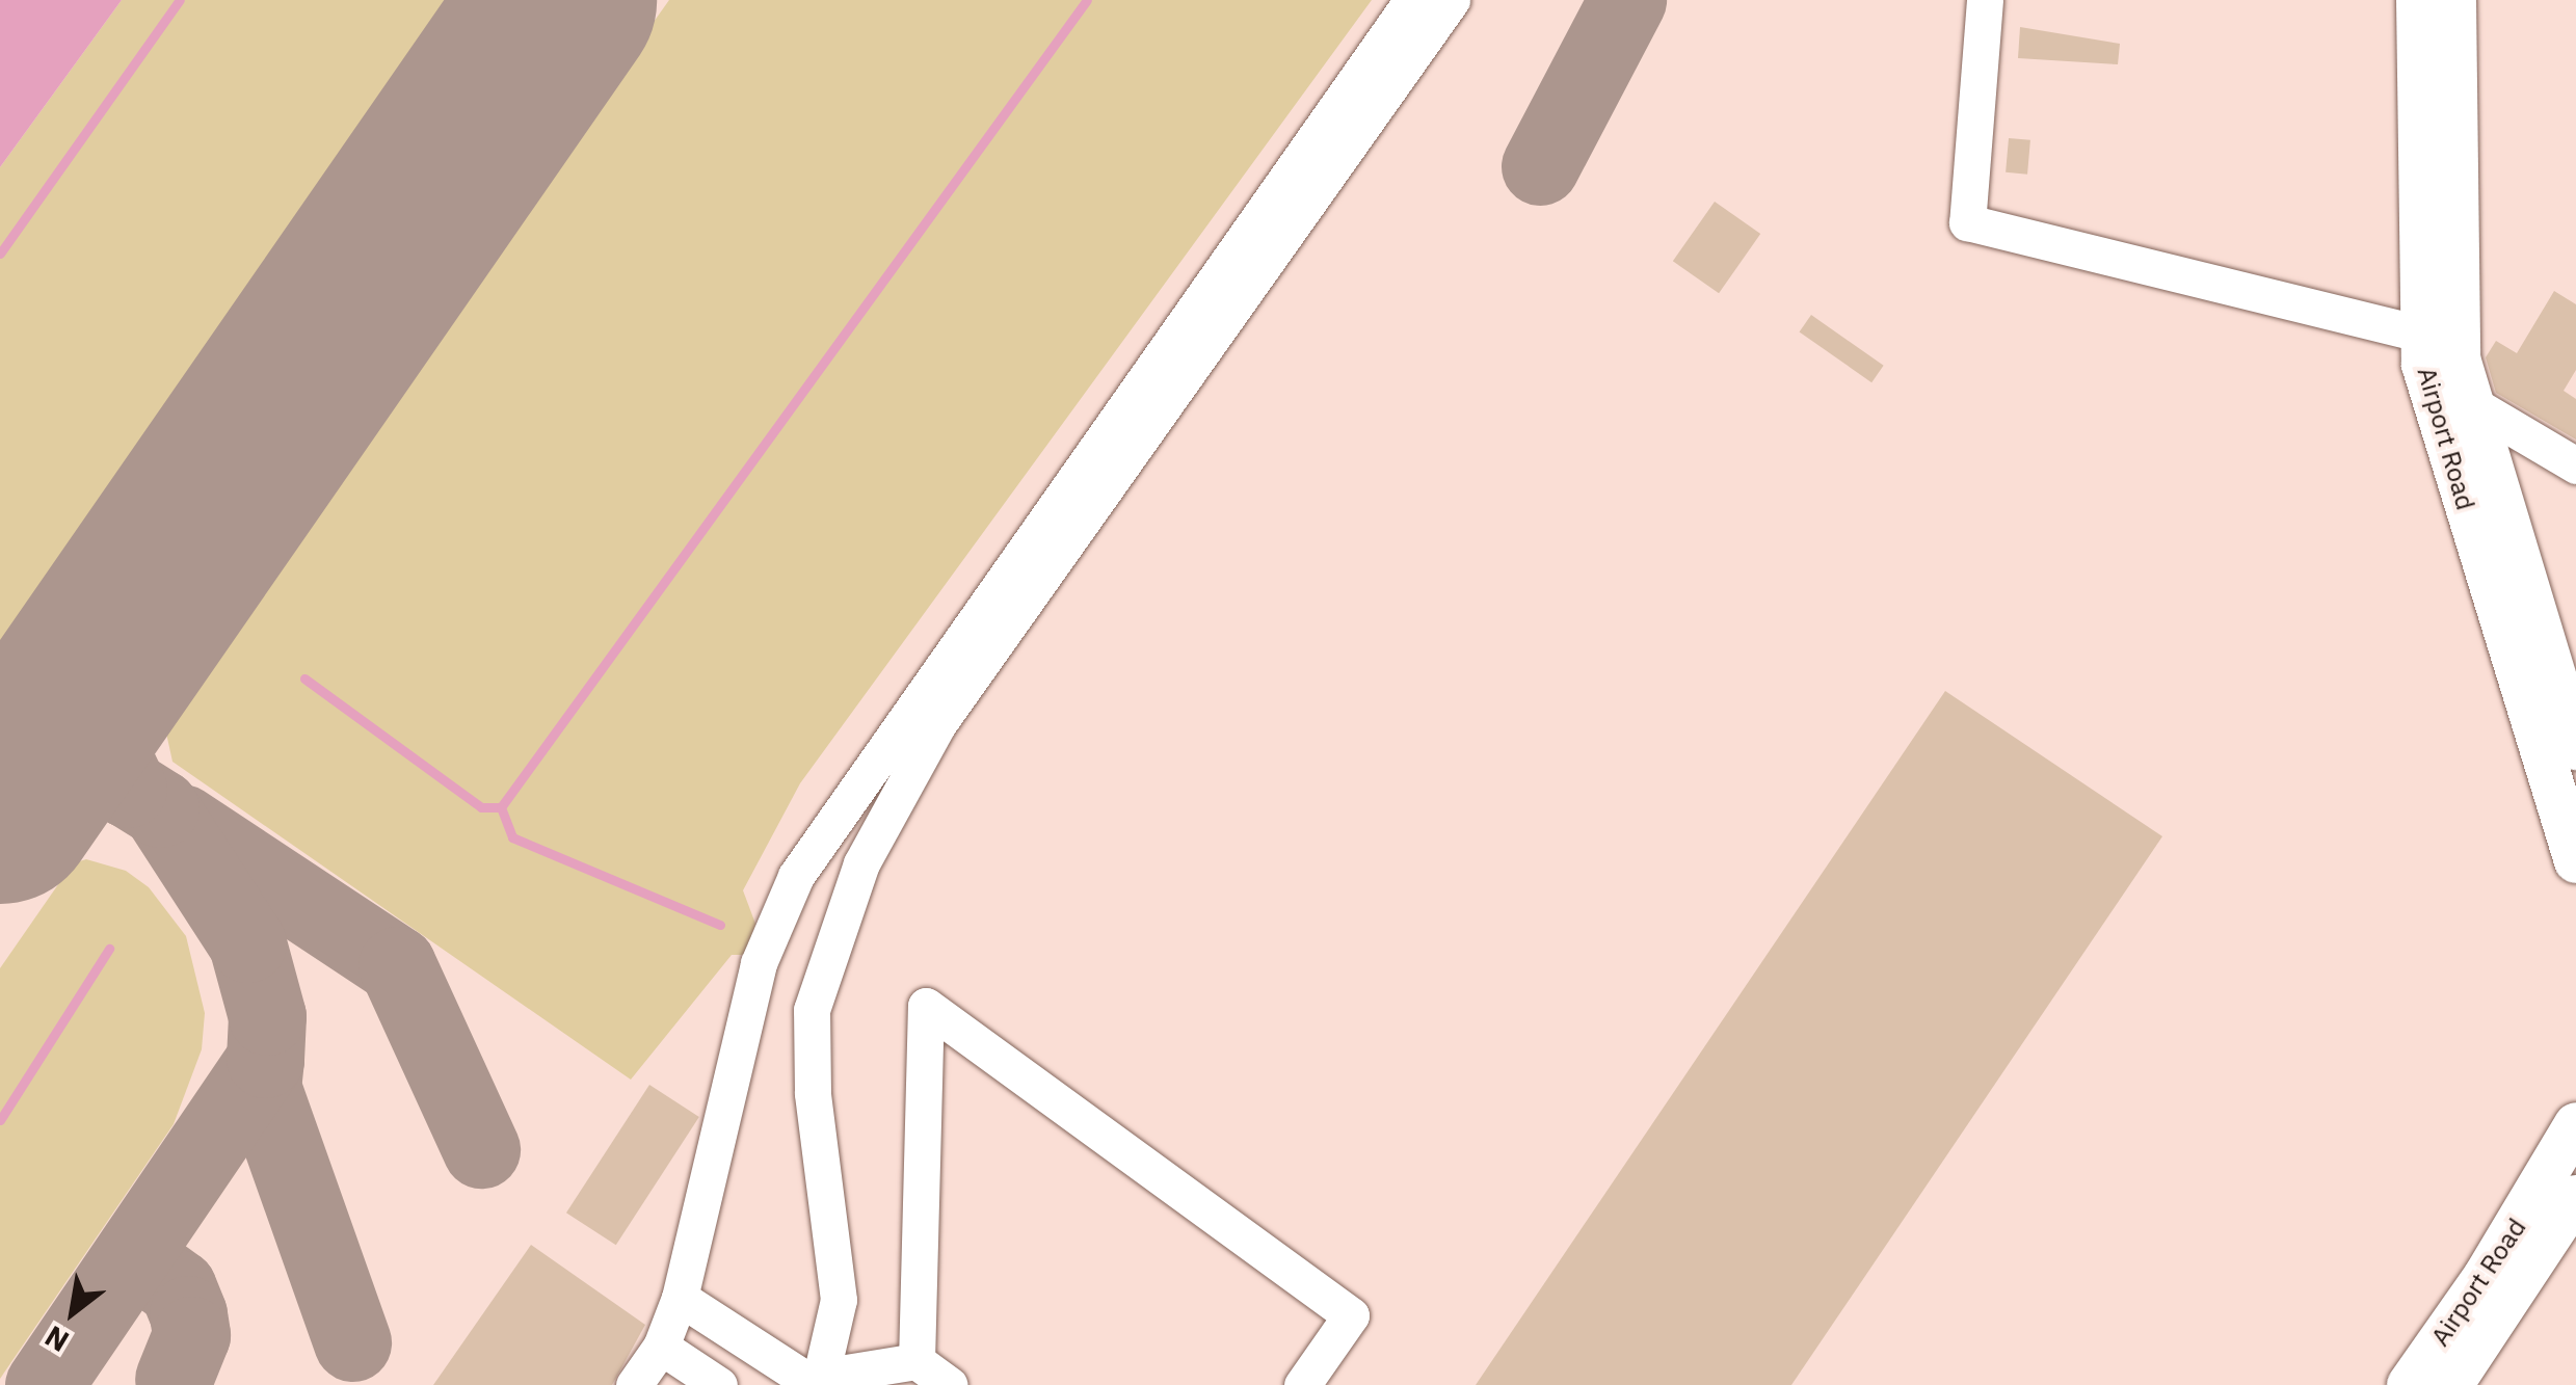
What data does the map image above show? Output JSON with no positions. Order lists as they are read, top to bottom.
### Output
{
  "streets": {
    "main road": ["Airport Road"]
  },
  "north": "bottom left"
}
